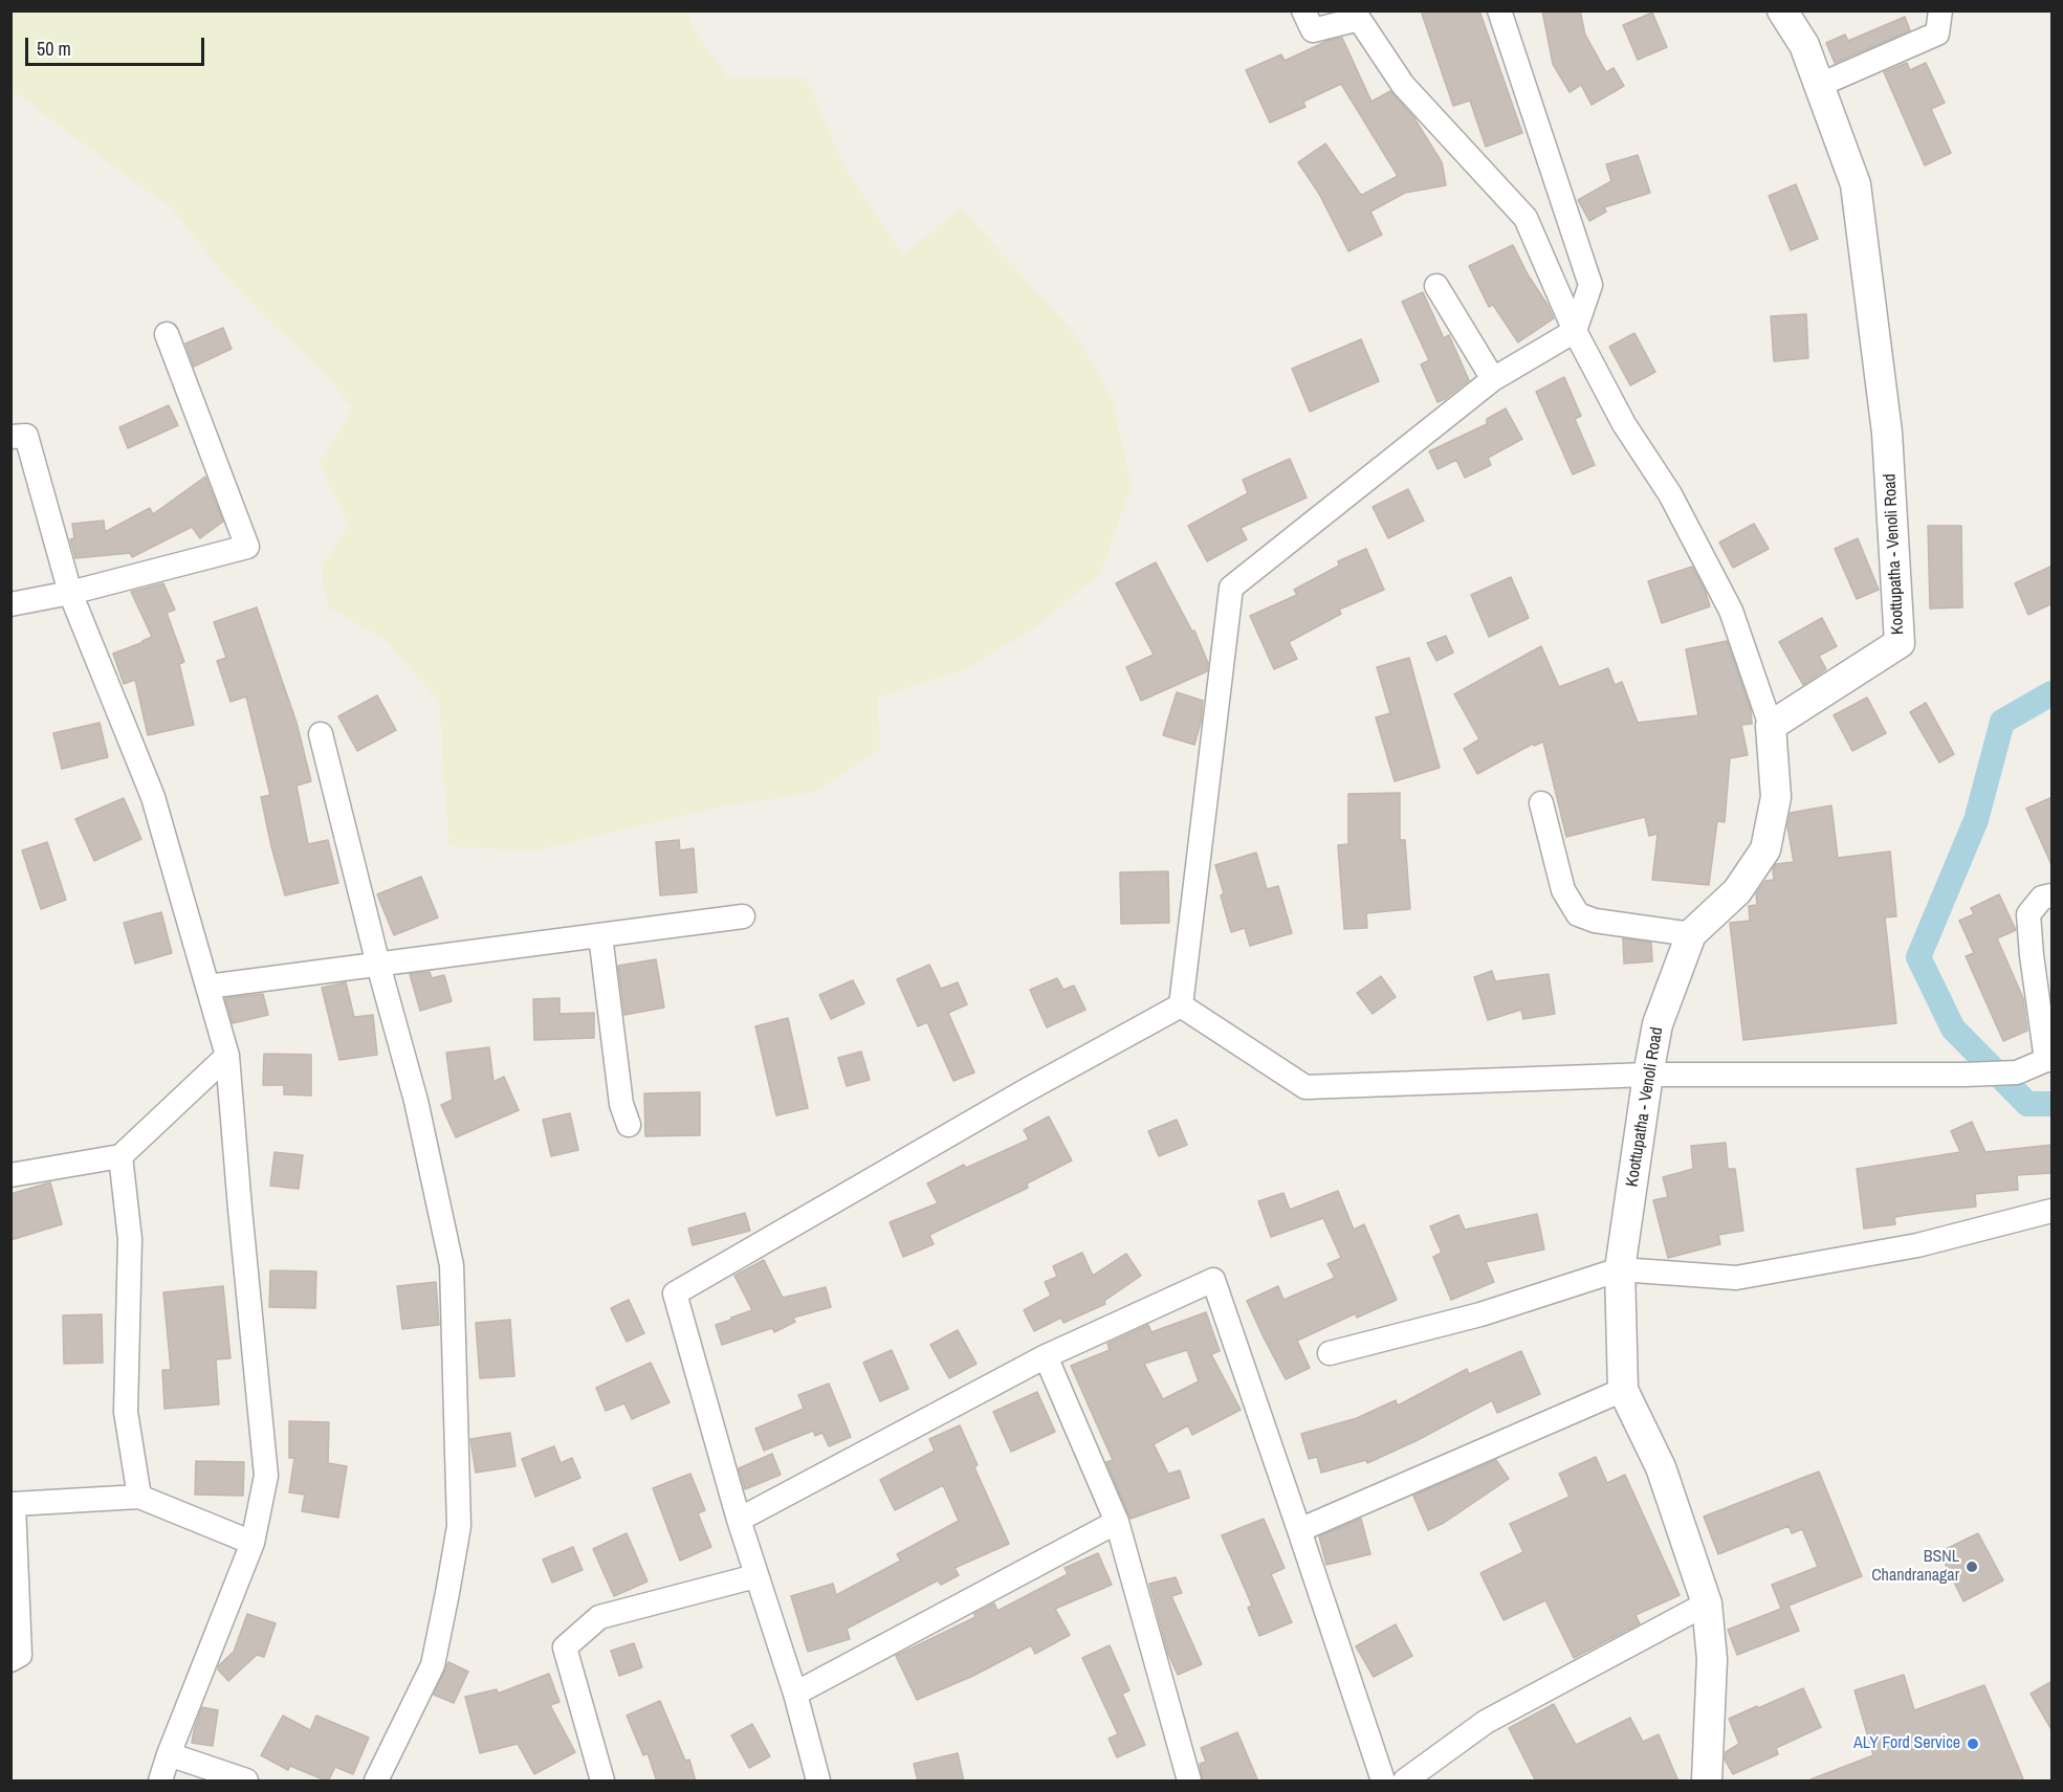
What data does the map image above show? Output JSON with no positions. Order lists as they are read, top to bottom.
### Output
{
  "streets": {
    "street": ["Koottupatha - Venoli Road"]
  },
  "places": ["BSNL Chandranagar", "ALY Ford Service"],
  "scale_bar": "50 m"
}
